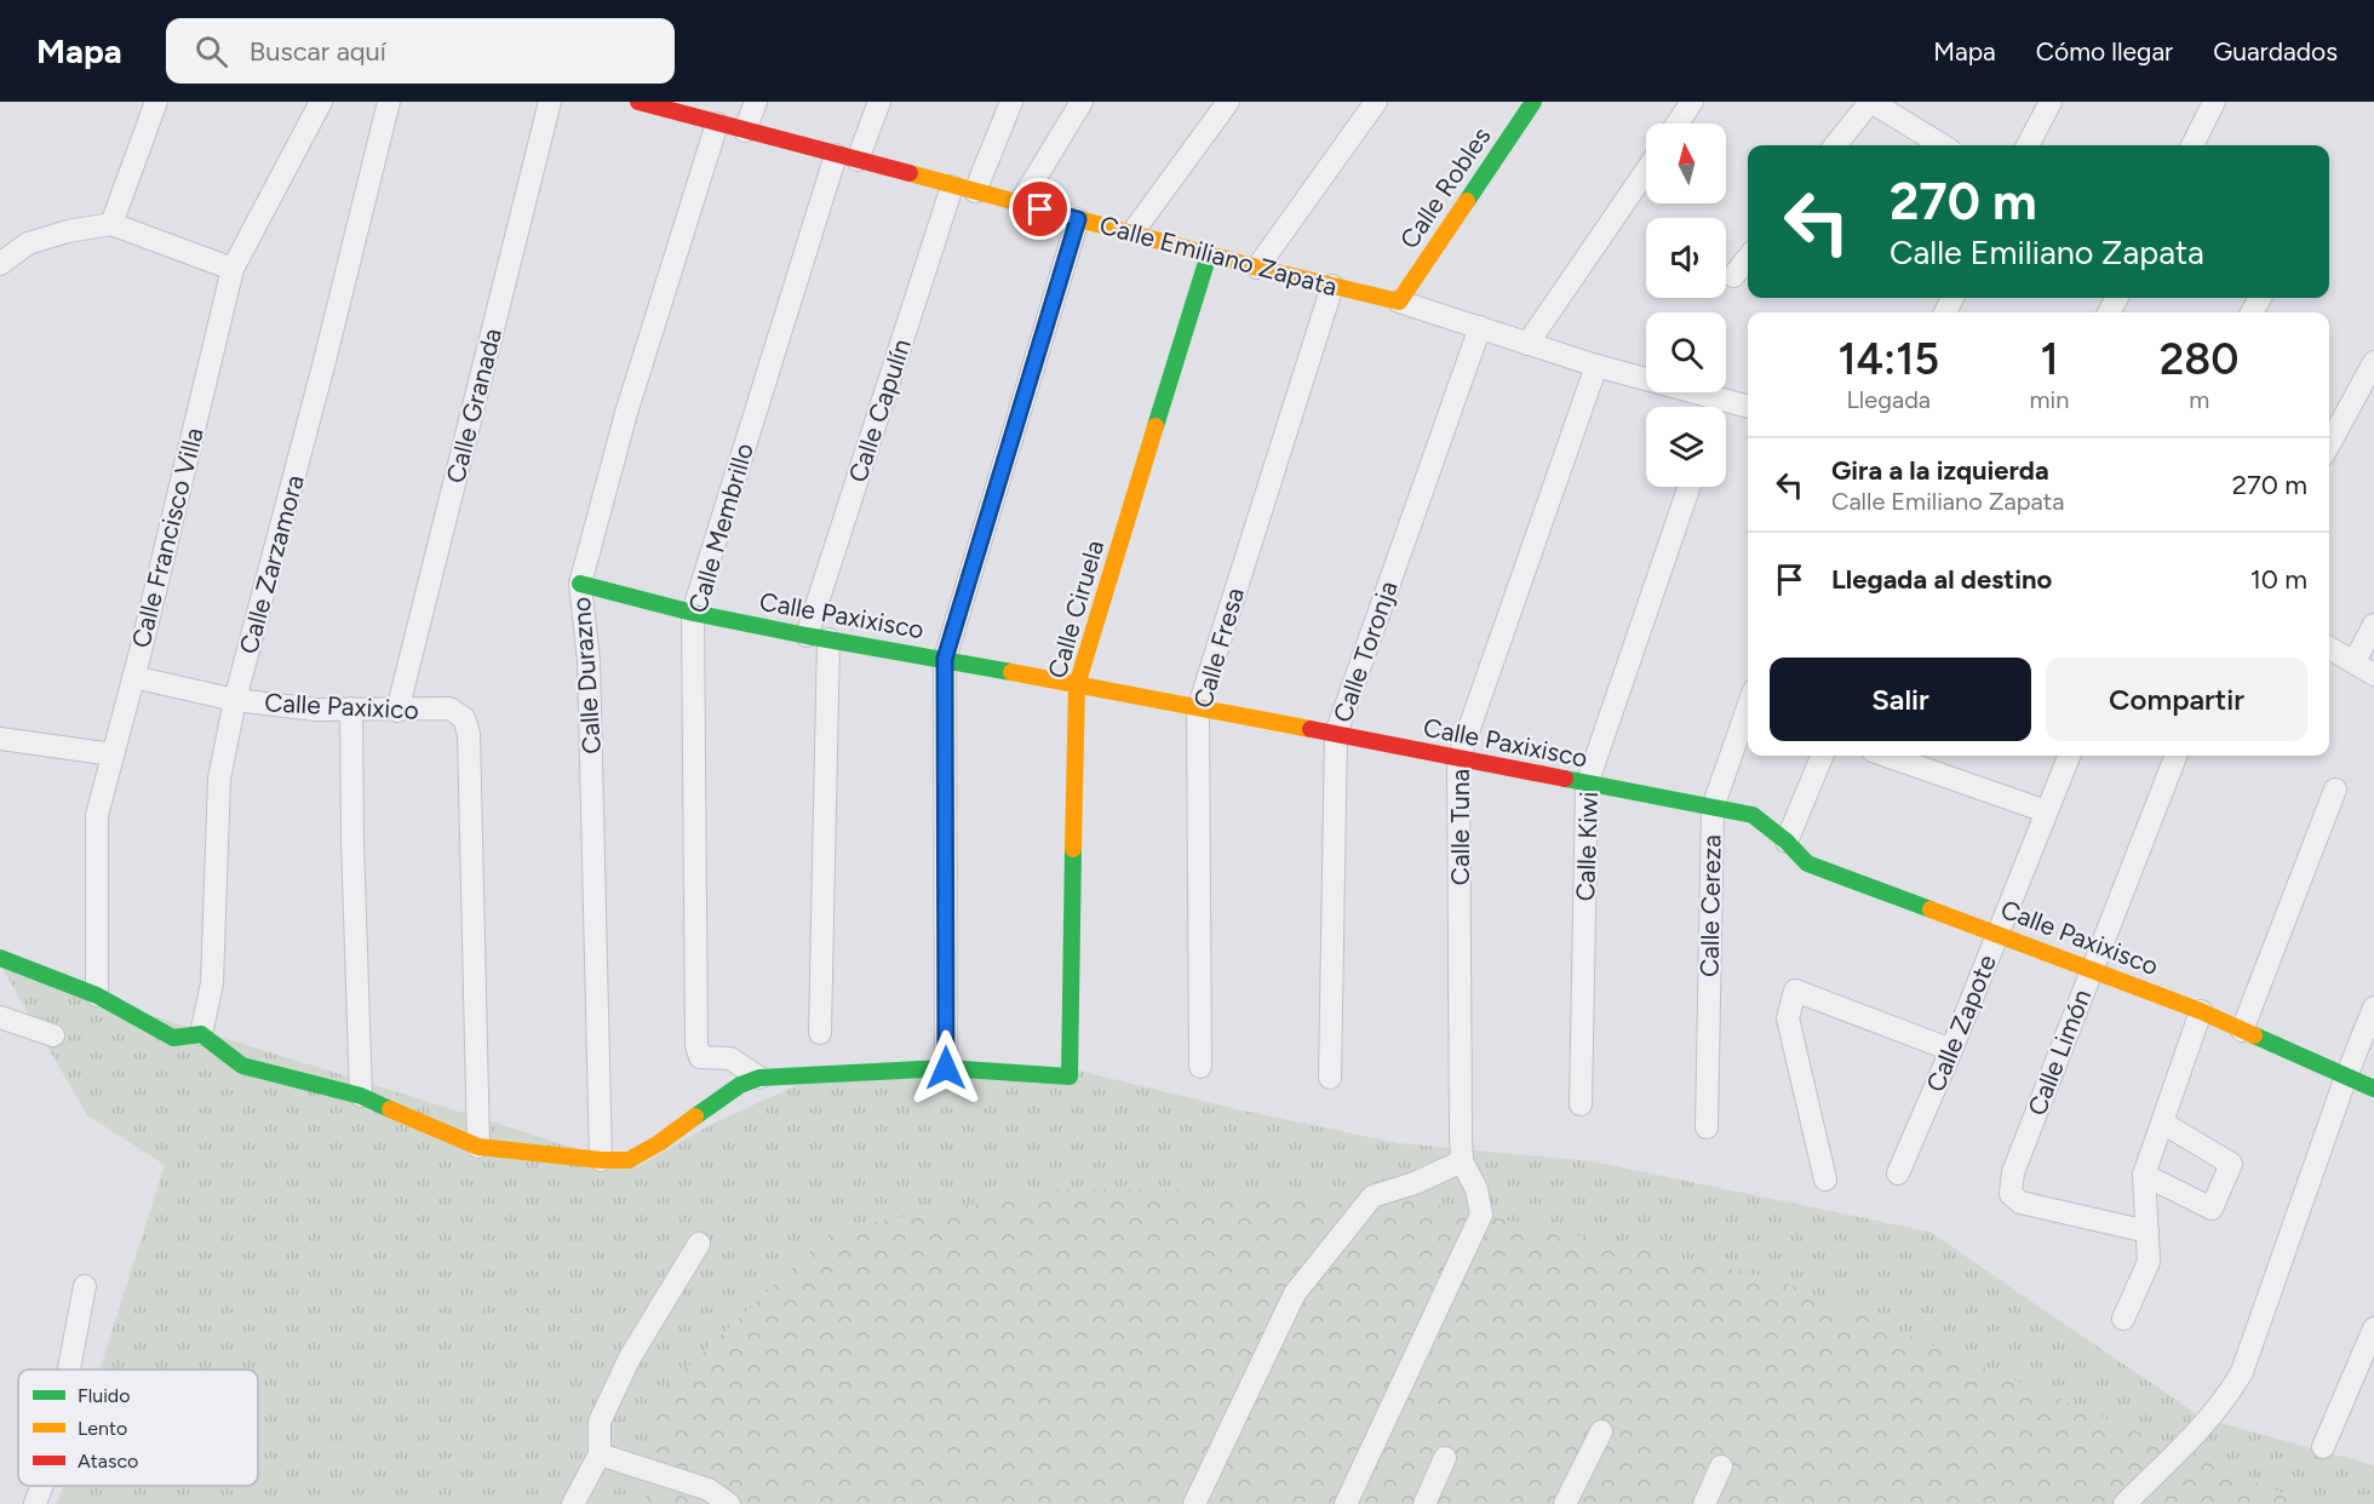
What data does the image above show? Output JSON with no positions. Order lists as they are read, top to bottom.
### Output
{
  "streets": {
    "street": [
      "Calle Robles",
      "Calle Emiliano Zapata",
      "Calle Granada",
      "Calle Capulín",
      "Calle Membrillo",
      "Calle Francisco Villa",
      "Calle Zarzamora",
      "Calle Ciruela",
      "Calle Paxixisco",
      "Calle Fresa",
      "Calle Toronja",
      "Calle Durazno",
      "Calle Paxixico",
      "Calle Tuna",
      "Calle Kiwi",
      "Calle Cereza",
      "Calle Zapote",
      "Calle Limón"
    ]
  },
  "crossings": [
    ["Calle Robles", "Calle Emiliano Zapata"],
    ["Calle Emiliano Zapata", "Calle Capulín"],
    ["Calle Emiliano Zapata", "Calle Membrillo"],
    ["Calle Emiliano Zapata", "Calle Ciruela"],
    ["Calle Emiliano Zapata", "Calle Fresa"],
    ["Calle Emiliano Zapata", "Calle Toronja"],
    ["Calle Emiliano Zapata", "Calle Durazno"],
    ["Calle Emiliano Zapata", "Calle Tuna"],
    ["Calle Granada", "Calle Paxixico"],
    ["Calle Capulín", "Calle Paxixisco"],
    ["Calle Membrillo", "Calle Paxixisco"],
    ["Calle Francisco Villa", "Calle Paxixico"],
    ["Calle Zarzamora", "Calle Paxixico"],
    ["Calle Ciruela", "Calle Paxixisco"],
    ["Calle Paxixisco", "Calle Fresa"],
    ["Calle Paxixisco", "Calle Toronja"],
    ["Calle Paxixisco", "Calle Durazno"],
    ["Calle Paxixisco", "Calle Tuna"],
    ["Calle Paxixisco", "Calle Kiwi"],
    ["Calle Paxixisco", "Calle Cereza"],
    ["Calle Paxixisco", "Calle Zapote"],
    ["Calle Paxixisco", "Calle Limón"]
  ],
  "legend": ["Fluido", "Lento", "Atasco"],
  "north": "top",
  "page": {
    "header": "Mapa",
    "search": "Buscar aquí",
    "nav": ["Mapa", "Cómo llegar", "Guardados"],
    "turn": ["270 m", "Calle Emiliano Zapata"],
    "eta": [
      "14:15",
      "Llegada",
      "1",
      "min",
      "280",
      "m"
    ],
    "list": [
      {
        "name": "Gira a la izquierda",
        "note": "Calle Emiliano Zapata",
        "value": "270 m"
      },
      {
        "name": "Llegada al destino",
        "value": "10 m"
      }
    ],
    "buttons": ["Salir", "Compartir"]
  }
}
